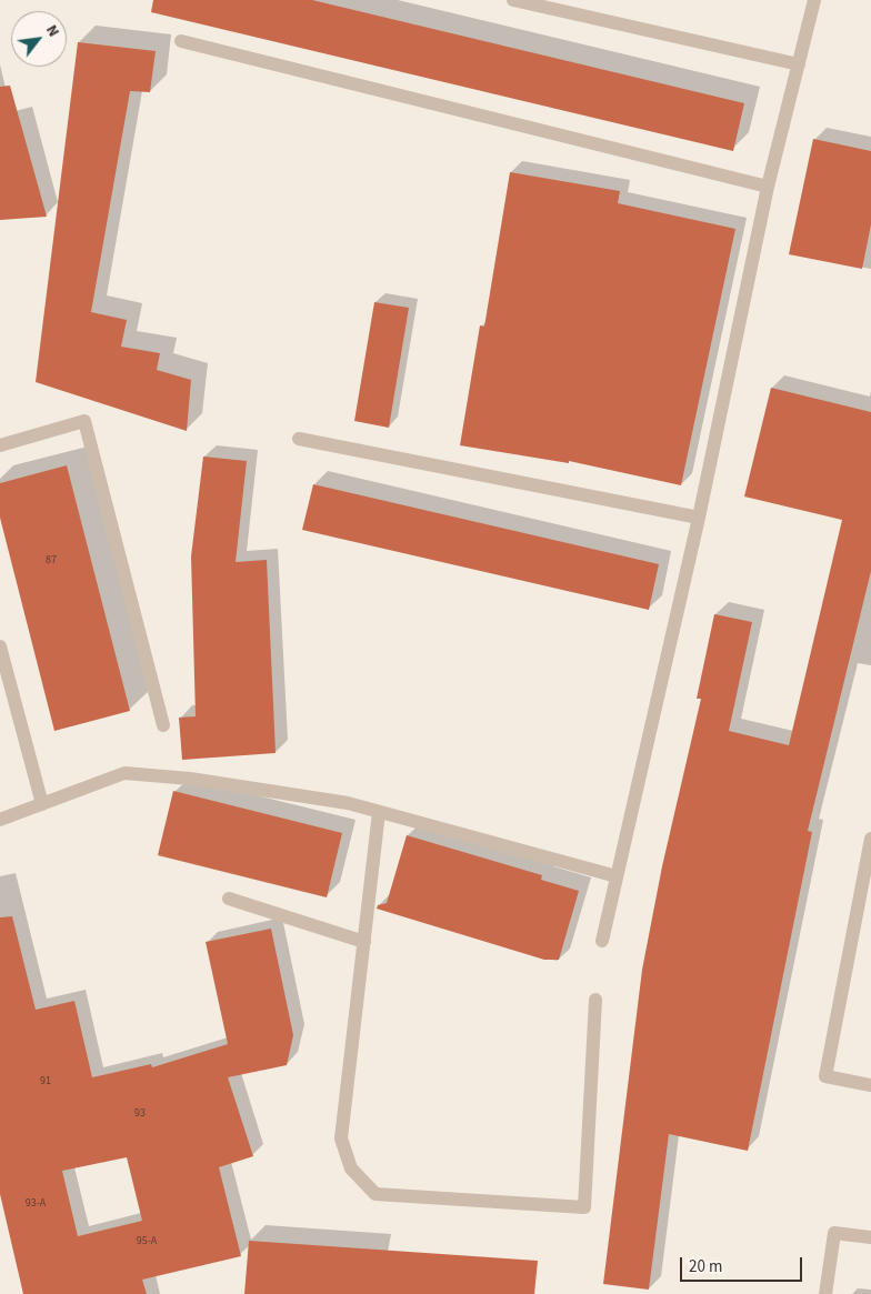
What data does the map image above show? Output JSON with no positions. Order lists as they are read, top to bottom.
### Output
{
  "house_numbers": [
    "87",
    "91",
    "93",
    "93-А",
    "95-А"
  ],
  "scale_bar": "20 m",
  "north": "top right"
}
